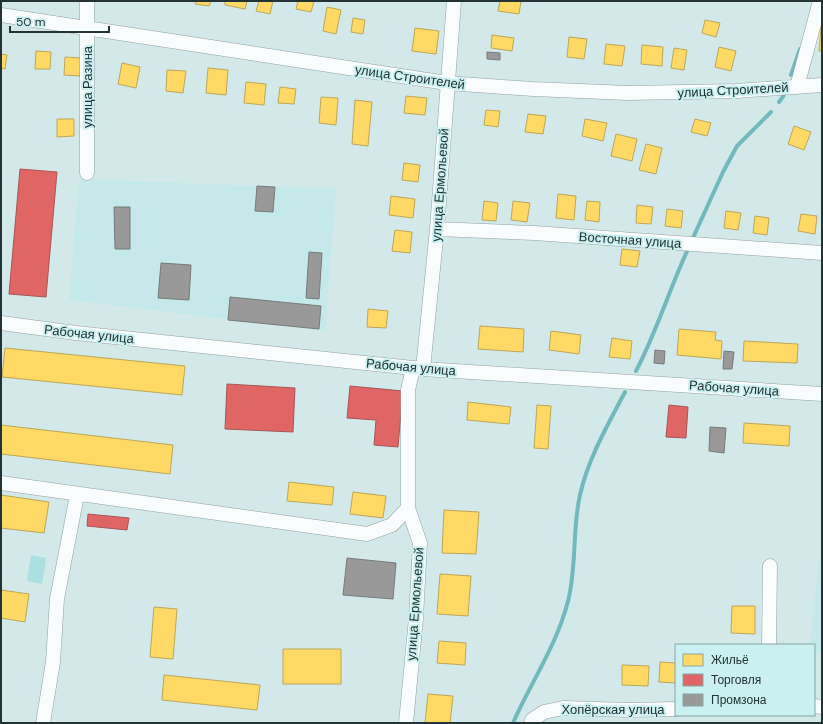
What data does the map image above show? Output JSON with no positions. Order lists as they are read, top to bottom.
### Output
{
  "streets": {
    "street": [
      "улица Строителей",
      "улица Разина",
      "улица Ермольевой",
      "Восточная улица",
      "Рабочая улица",
      "Хопёрская улица"
    ]
  },
  "crossings": [
    ["улица Строителей", "улица Разина"],
    ["улица Строителей", "улица Ермольевой"],
    ["улица Ермольевой", "Восточная улица"],
    ["улица Ермольевой", "Рабочая улица"]
  ],
  "legend": ["Жильё", "Торговля", "Промзона"],
  "scale_bar": "50 m"
}
